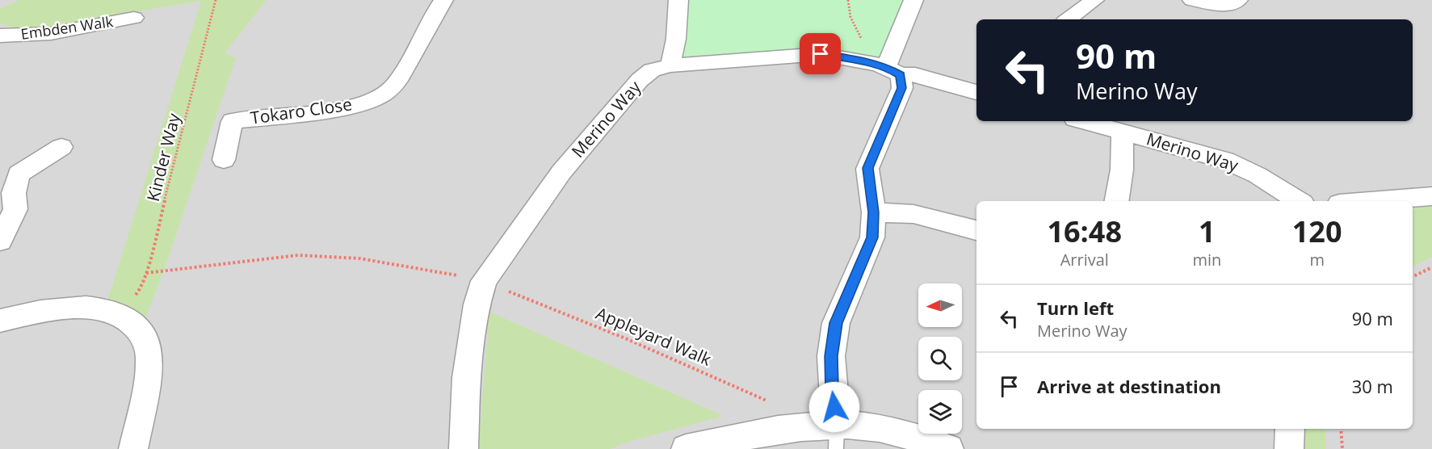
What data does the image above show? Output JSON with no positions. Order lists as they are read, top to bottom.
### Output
{
  "streets": {
    "street": ["Embden Walk", "Tokaro Close", "Merino Way"],
    "path": ["Kinder Way", "Appleyard Walk"]
  },
  "crossings": [
    ["Merino Way", "Appleyard Walk"],
    ["Kinder Way", "Appleyard Walk"]
  ],
  "north": "left",
  "page": {
    "turn": ["90 m", "Merino Way"],
    "eta": [
      "16:48",
      "Arrival",
      "1",
      "min",
      "120",
      "m"
    ],
    "list": [
      {
        "name": "Turn left",
        "note": "Merino Way",
        "value": "90 m"
      },
      {
        "name": "Arrive at destination",
        "value": "30 m"
      }
    ]
  }
}
